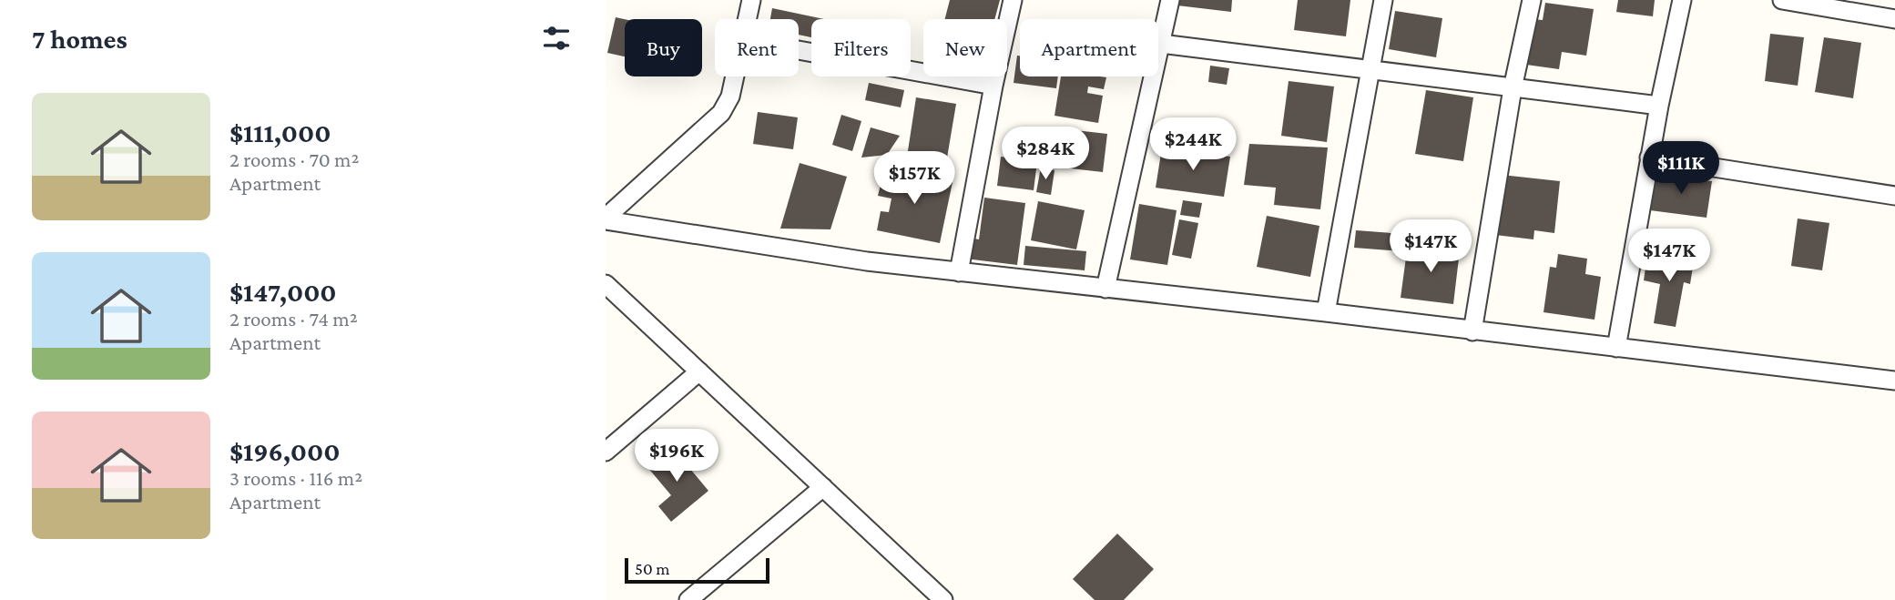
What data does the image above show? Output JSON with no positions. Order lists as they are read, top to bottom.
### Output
{
  "scale_bar": "50 m",
  "page": {
    "heading": "7 homes",
    "chip": [
      "Buy",
      "Rent",
      "Filters",
      "New",
      "Apartment"
    ],
    "list": [
      {
        "name": "$111,000",
        "note": "2 rooms · 70 m² · Apartment"
      },
      {
        "name": "$147,000",
        "note": "2 rooms · 74 m² · Apartment"
      },
      {
        "name": "$196,000",
        "note": "3 rooms · 116 m² · Apartment"
      }
    ],
    "price": [
      "$244K",
      "$284K",
      "$111K",
      "$157K",
      "$147K",
      "$147K",
      "$196K"
    ],
    "scale": "50 m"
  }
}
